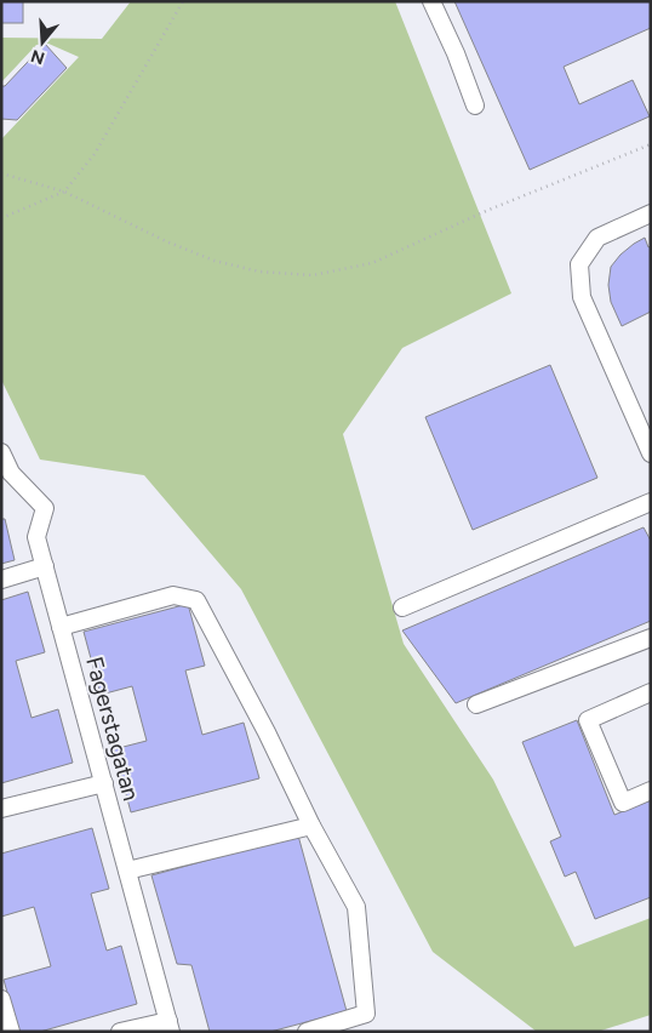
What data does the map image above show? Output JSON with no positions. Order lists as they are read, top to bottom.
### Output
{
  "streets": {
    "street": ["Fagerstagatan"]
  },
  "north": "bottom"
}
